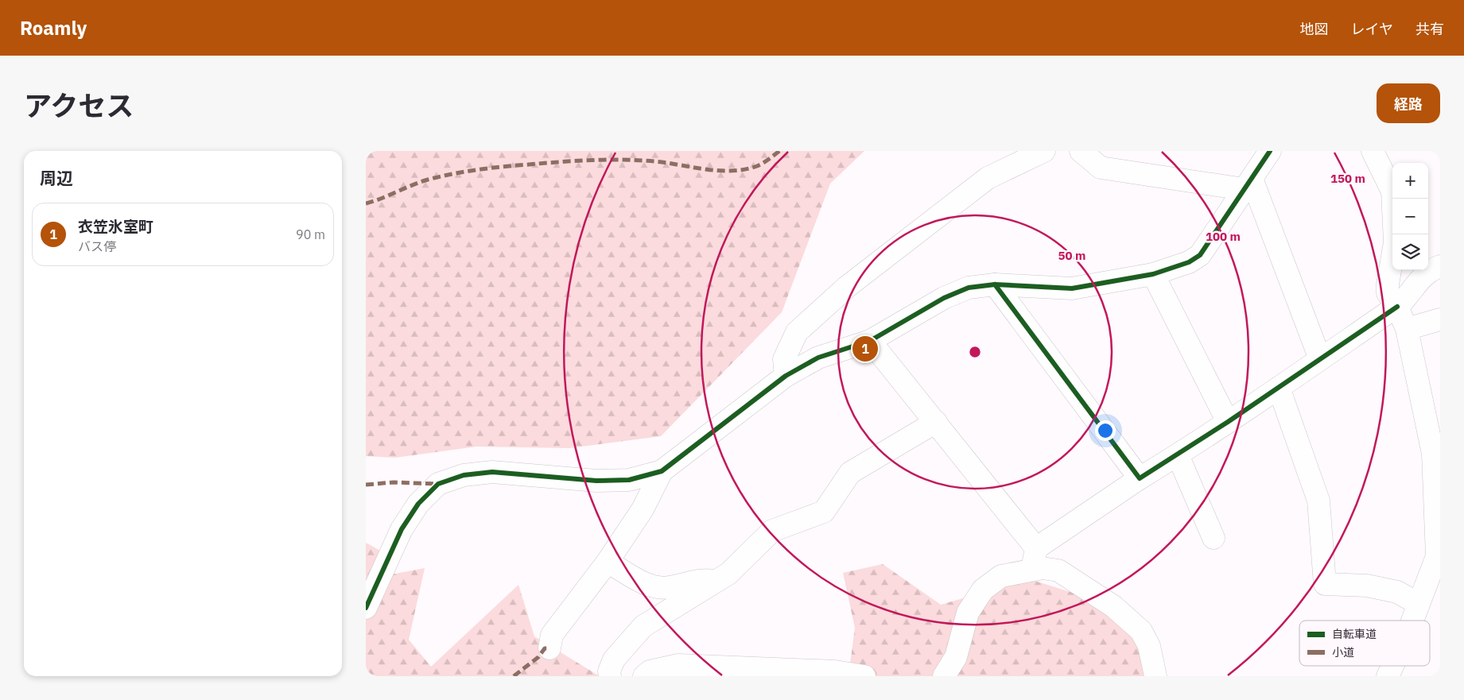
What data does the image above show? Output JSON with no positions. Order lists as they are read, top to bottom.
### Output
{
  "legend": ["自転車道", "小道"],
  "page": {
    "header": "Roamly",
    "nav": ["地図", "レイヤ", "共有"],
    "title": "アクセス",
    "buttons": "経路",
    "heading": "周辺",
    "map_buttons": ["+", "−"],
    "list": [
      {
        "mark": "1",
        "name": "衣笠氷室町",
        "note": "バス停",
        "value": "90 m"
      }
    ],
    "pins": "1"
  },
  "rings": ["150 m", "100 m", "50 m"]
}
